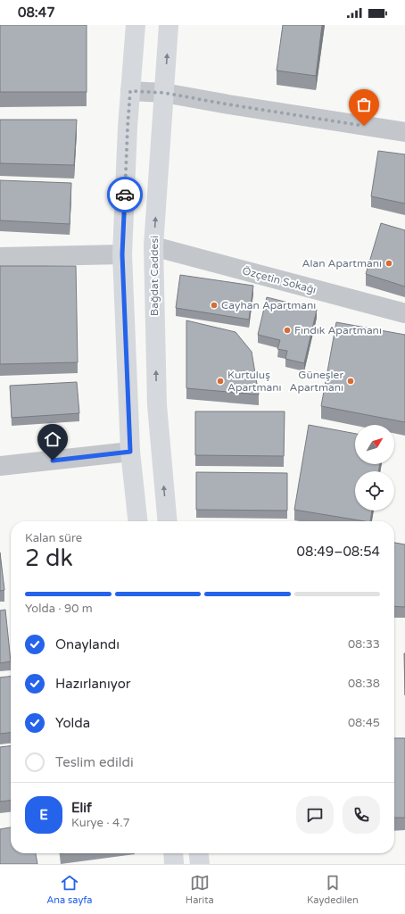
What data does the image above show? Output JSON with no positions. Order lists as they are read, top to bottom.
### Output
{
  "streets": {
    "main road": ["Bağdat Caddesi"],
    "street": ["Özçetin Sokağı"]
  },
  "crossings": [
    ["Bağdat Caddesi", "Özçetin Sokağı"]
  ],
  "places": [
    "Alan Apartmanı",
    "Cayhan Apartmanı",
    "Fındık Apartmanı",
    "Kurtuluş Apartmanı",
    "Güneşler Apartmanı"
  ],
  "north": "top right",
  "page": {
    "status": "08:47",
    "heading": ["2 dk", "Kalan süre", "08:49–08:54"],
    "panel": ["Elif", "Kurye · 4.7"],
    "bar": "Yolda · 90 m",
    "list": [
      ["Onaylandı", "08:33"],
      ["Hazırlanıyor", "08:38"],
      ["Yolda", "08:45"],
      "Teslim edildi"
    ],
    "round": "E",
    "tabs": ["Ana sayfa", "Harita", "Kaydedilen"]
  }
}
